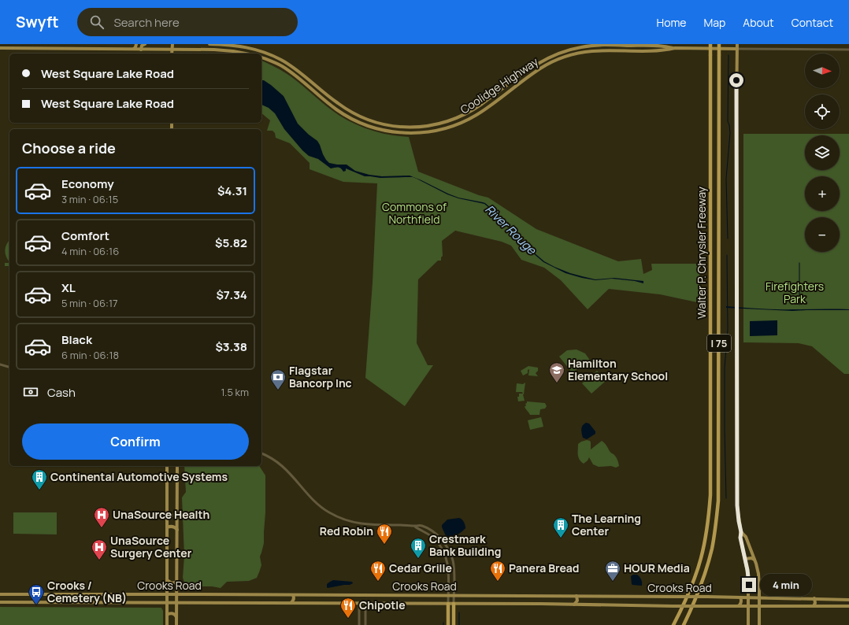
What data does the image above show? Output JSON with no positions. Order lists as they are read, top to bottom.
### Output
{
  "streets": {
    "highway": ["Walter P. Chrysler Freeway", "I 75"],
    "main road": ["Coolidge Highway", "Crooks Road"]
  },
  "water": ["River Rouge"],
  "parks": ["Commons of Northfield", "Firefighters Park"],
  "places": {
    "school or university": ["Hamilton Elementary School"],
    "bank": ["Flagstar Bancorp Inc"],
    "building": ["Continental Automotive Systems", "The Learning Center", "Crestmark Bank Building"],
    "hospital": ["UnaSource Health", "UnaSource Surgery Center"],
    "restaurant": [
      "Red Robin",
      "Cedar Grille",
      "Panera Bread",
      "Chipotle"
    ],
    "office": ["HOUR Media"],
    "bus stop": ["Crooks / Cemetery (NB)"]
  },
  "north": "right",
  "page": {
    "header": "Swyft",
    "search": "Search here",
    "nav": [
      "Home",
      "Map",
      "About",
      "Contact"
    ],
    "map_buttons": ["+", "−"],
    "banner": ["West Square Lake Road", "West Square Lake Road"],
    "heading": "Choose a ride",
    "list": [
      {
        "name": "Economy",
        "note": "3 min · 06:15",
        "value": "$4.31"
      },
      {
        "name": "Comfort",
        "note": "4 min · 06:16",
        "value": "$5.82"
      },
      {
        "name": "XL",
        "note": "5 min · 06:17",
        "value": "$7.34"
      },
      {
        "name": "Black",
        "note": "6 min · 06:18",
        "value": "$3.38"
      }
    ],
    "pay": ["Cash", "1.5 km"],
    "buttons": "Confirm",
    "bubble": "4 min"
  }
}
